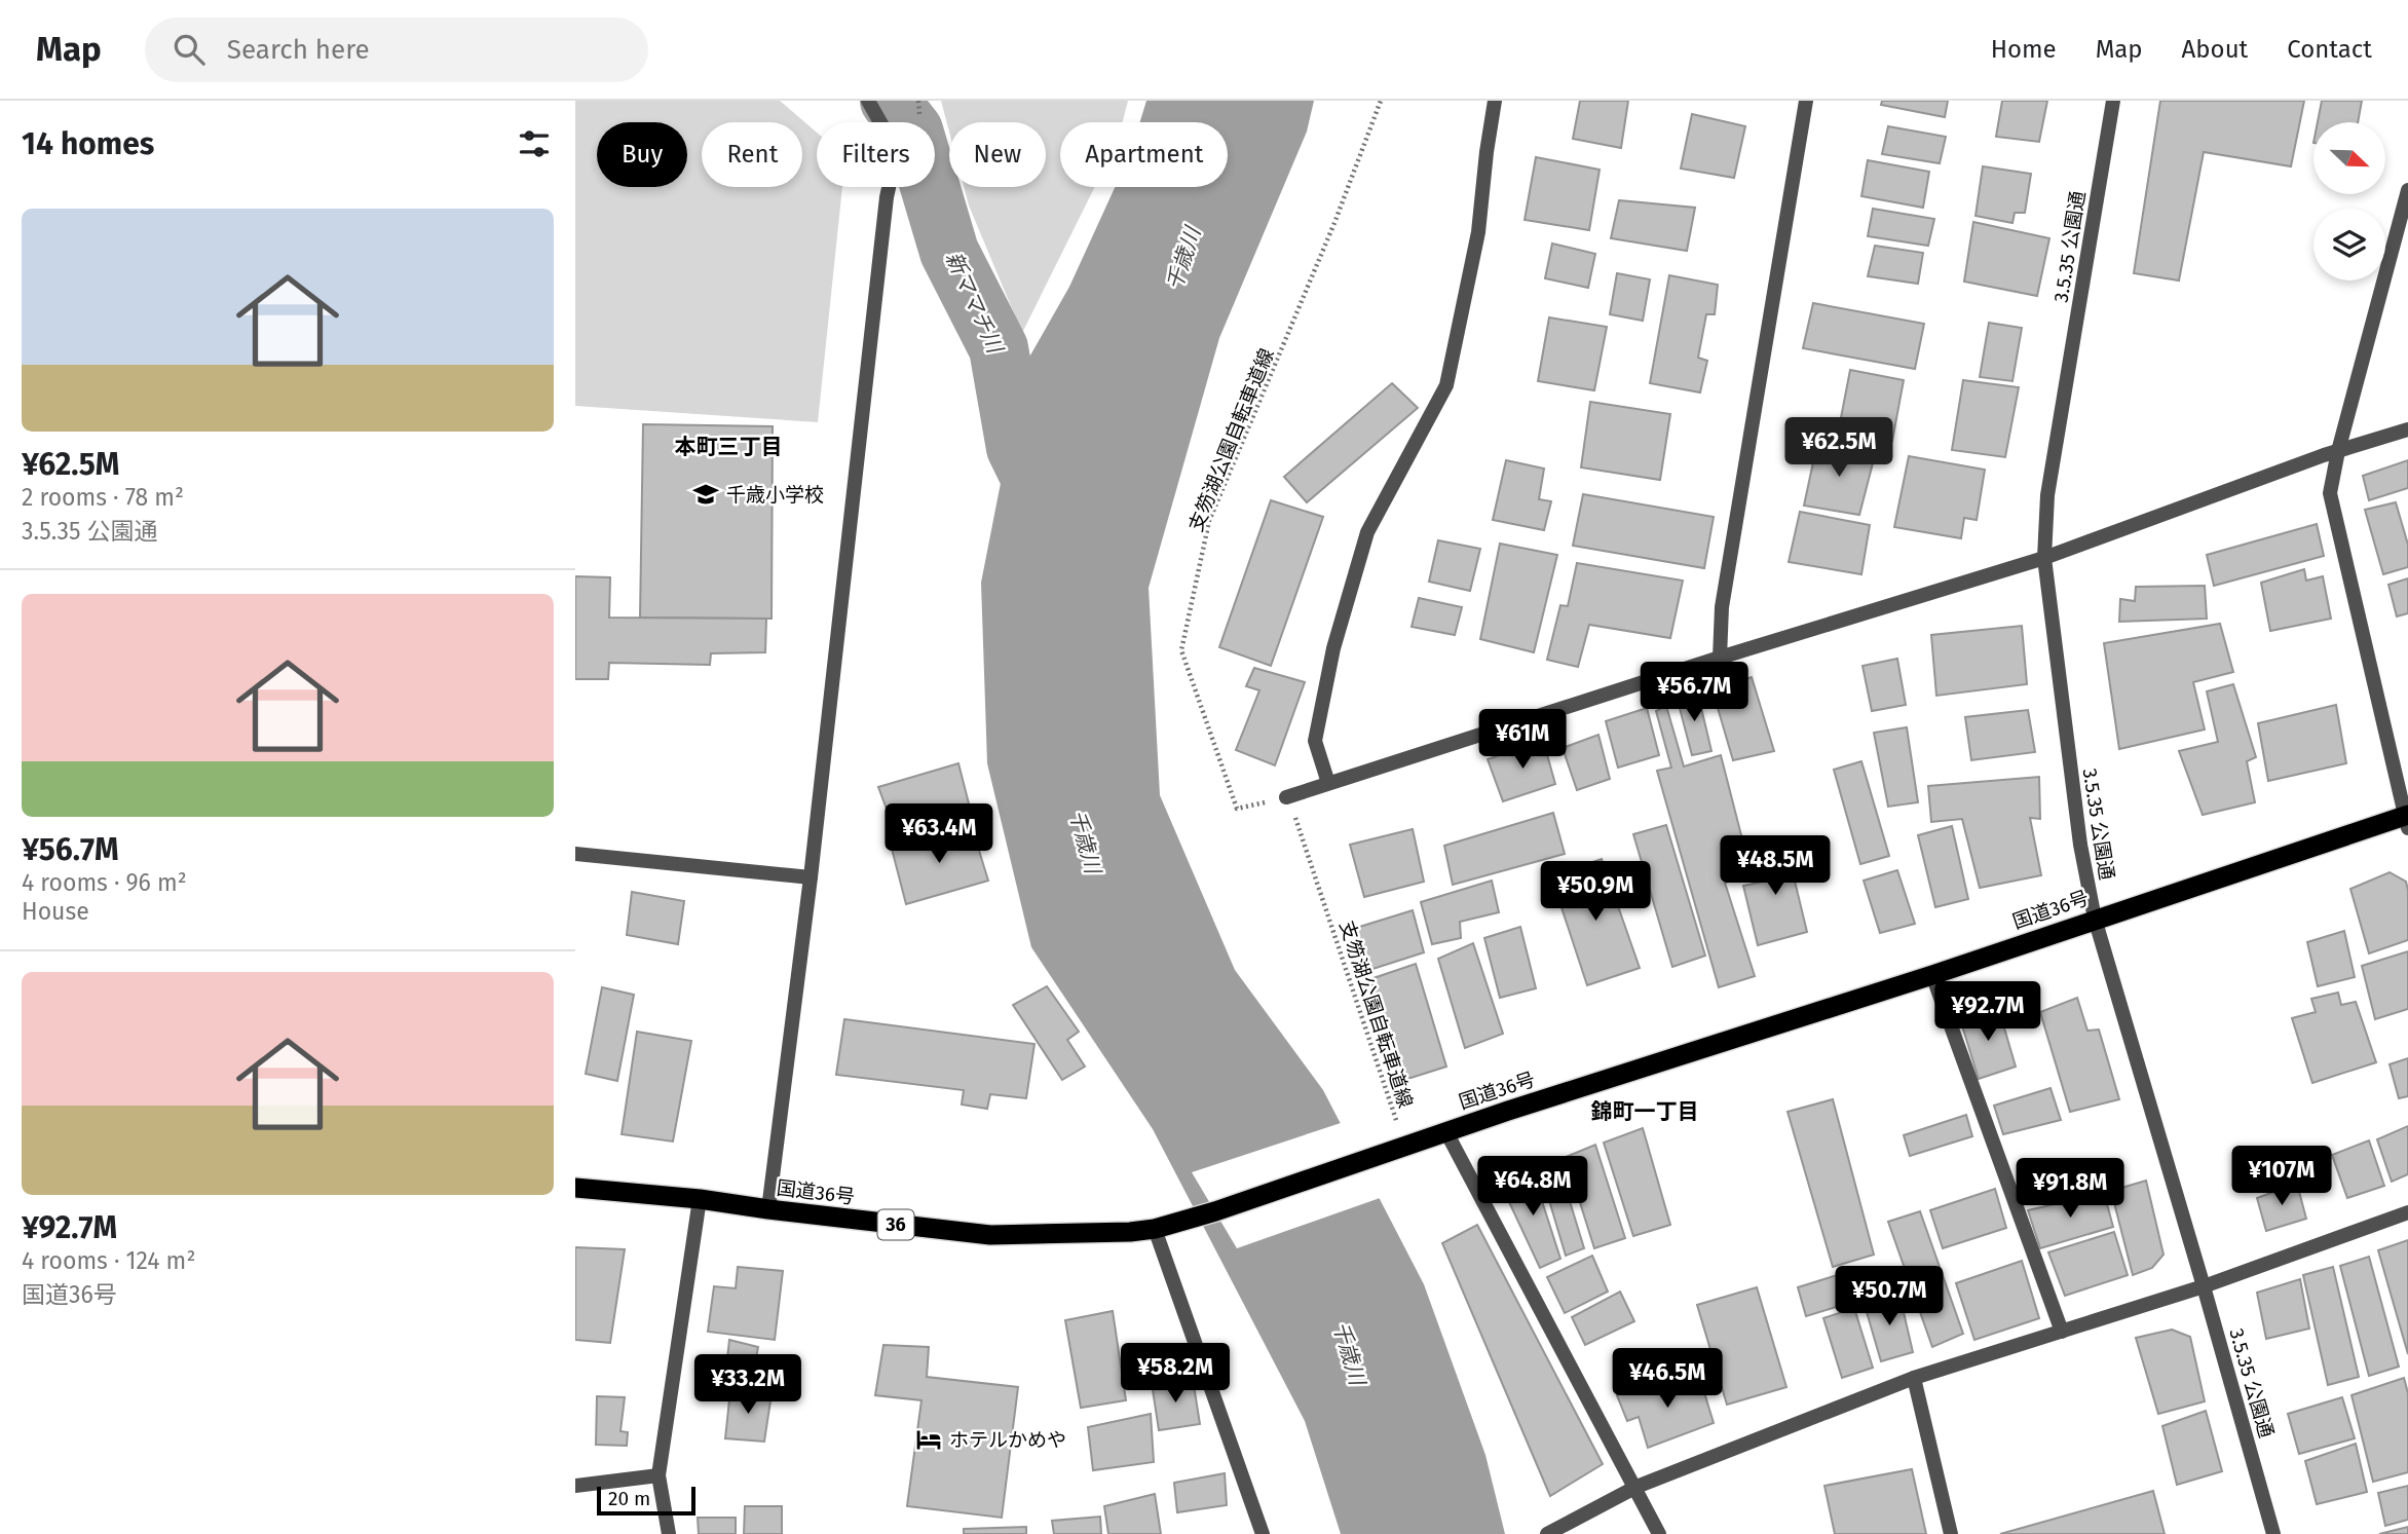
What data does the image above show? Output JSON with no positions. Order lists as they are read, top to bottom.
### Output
{
  "streets": {
    "highway": ["国道36号", "36"],
    "street": ["3.5.35 公園通"],
    "path": ["支笏湖公園自転車道線"]
  },
  "crossings": [
    ["3.5.35 公園通", "国道36号"],
    ["支笏湖公園自転車道線", "国道36号"]
  ],
  "districts": ["本町三丁目", "錦町一丁目"],
  "water": ["千歳川", "新ママチ川"],
  "places": {
    "school or university": ["千歳小学校"],
    "hotel": ["ホテルかめや"]
  },
  "scale_bar": "20 m",
  "north": "bottom right",
  "page": {
    "header": "Map",
    "search": "Search here",
    "nav": [
      "Home",
      "Map",
      "About",
      "Contact"
    ],
    "heading": "14 homes",
    "chip": [
      "Buy",
      "Rent",
      "Filters",
      "New",
      "Apartment"
    ],
    "list": [
      {
        "name": "¥62.5M",
        "note": "2 rooms · 78 m² · 3.5.35 公園通"
      },
      {
        "name": "¥56.7M",
        "note": "4 rooms · 96 m² · House"
      },
      {
        "name": "¥92.7M",
        "note": "4 rooms · 124 m² · 国道36号"
      }
    ],
    "price": [
      "¥62.5M",
      "¥56.7M",
      "¥61M",
      "¥63.4M",
      "¥48.5M",
      "¥50.9M",
      "¥92.7M",
      "¥107M",
      "¥64.8M",
      "¥91.8M",
      "¥50.7M",
      "¥58.2M",
      "¥46.5M",
      "¥33.2M"
    ],
    "scale": "20 m"
  }
}
